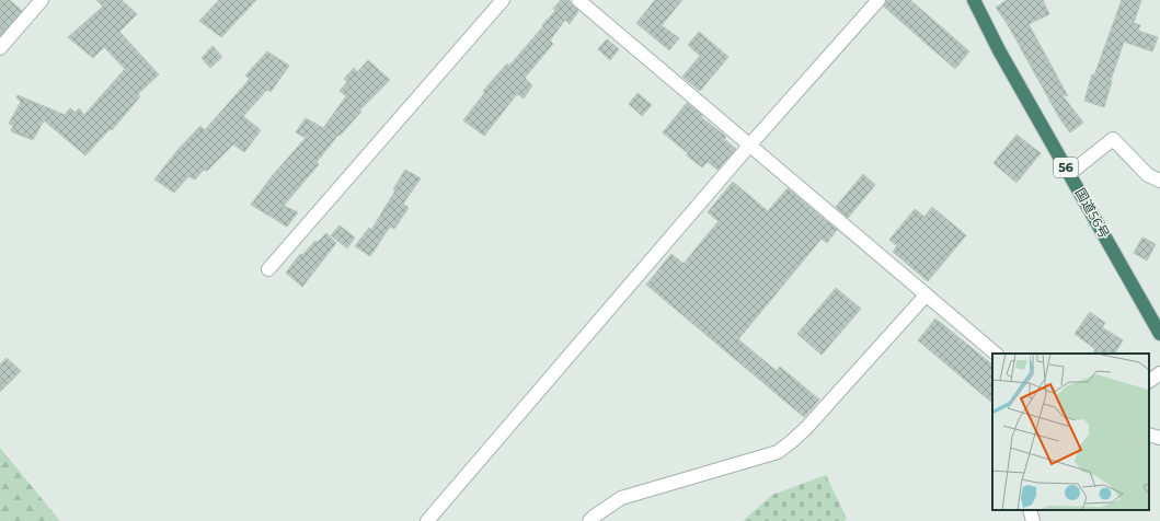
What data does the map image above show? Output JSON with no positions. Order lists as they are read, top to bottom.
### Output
{
  "streets": {
    "highway": ["56", "国道56号"]
  }
}
